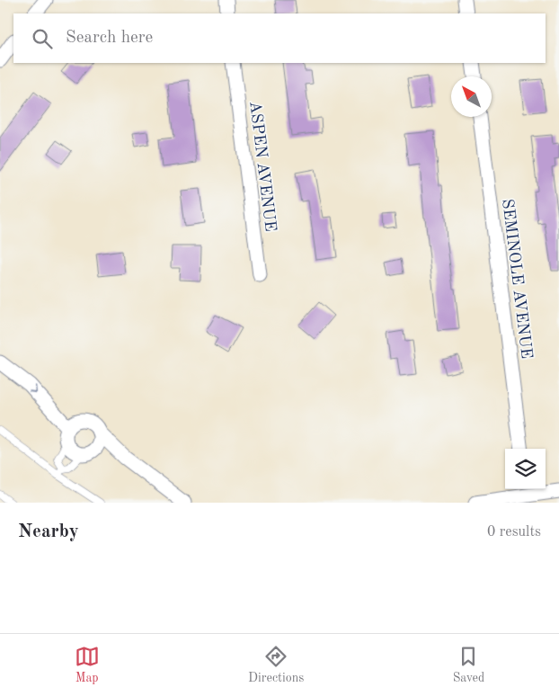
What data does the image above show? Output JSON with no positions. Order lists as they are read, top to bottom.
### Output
{
  "streets": {
    "street": ["ASPEN AVENUE", "SEMINOLE AVENUE"]
  },
  "north": "top left",
  "page": {
    "search": "Search here",
    "heading": ["Nearby", "0 results"],
    "nav": ["Map", "Directions", "Saved"]
  }
}
